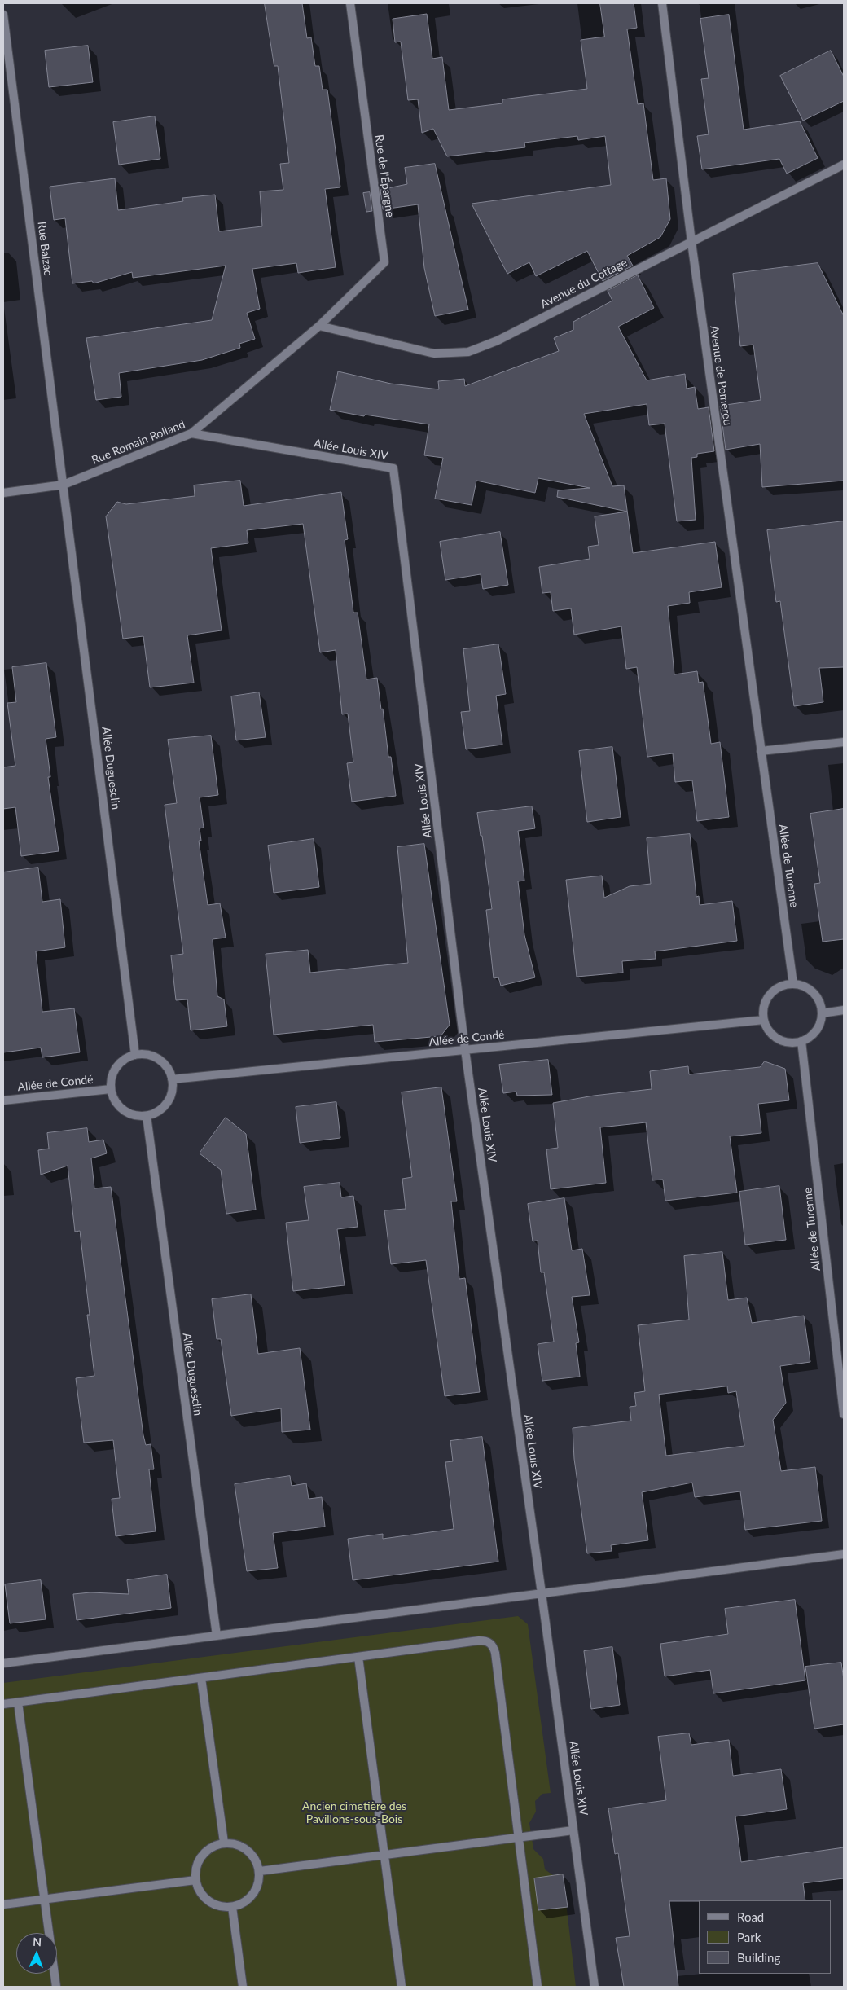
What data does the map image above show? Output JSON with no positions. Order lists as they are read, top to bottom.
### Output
{
  "streets": {
    "street": [
      "Rue de l'Épargne",
      "Rue Balzac",
      "Avenue du Cottage",
      "Avenue de Pomereu",
      "Rue Romain Rolland",
      "Allée Louis XIV",
      "Allée Duguesclin",
      "Allée de Turenne",
      "Allée de Condé"
    ]
  },
  "crossings": [
    ["Rue de l'Épargne", "Avenue du Cottage"],
    ["Rue de l'Épargne", "Rue Romain Rolland"],
    ["Rue Balzac", "Rue Romain Rolland"],
    ["Rue Balzac", "Allée Duguesclin"],
    ["Avenue du Cottage", "Avenue de Pomereu"],
    ["Avenue du Cottage", "Rue Romain Rolland"],
    ["Avenue de Pomereu", "Allée de Turenne"],
    ["Rue Romain Rolland", "Allée Louis XIV"],
    ["Rue Romain Rolland", "Allée Duguesclin"],
    ["Allée Louis XIV", "Allée de Condé"],
    ["Allée Duguesclin", "Allée de Condé"],
    ["Allée de Turenne", "Allée de Condé"]
  ],
  "parks": ["Ancien cimetière des Pavillons-sous-Bois"],
  "legend": ["Road", "Park", "Building"],
  "north": "top"
}
